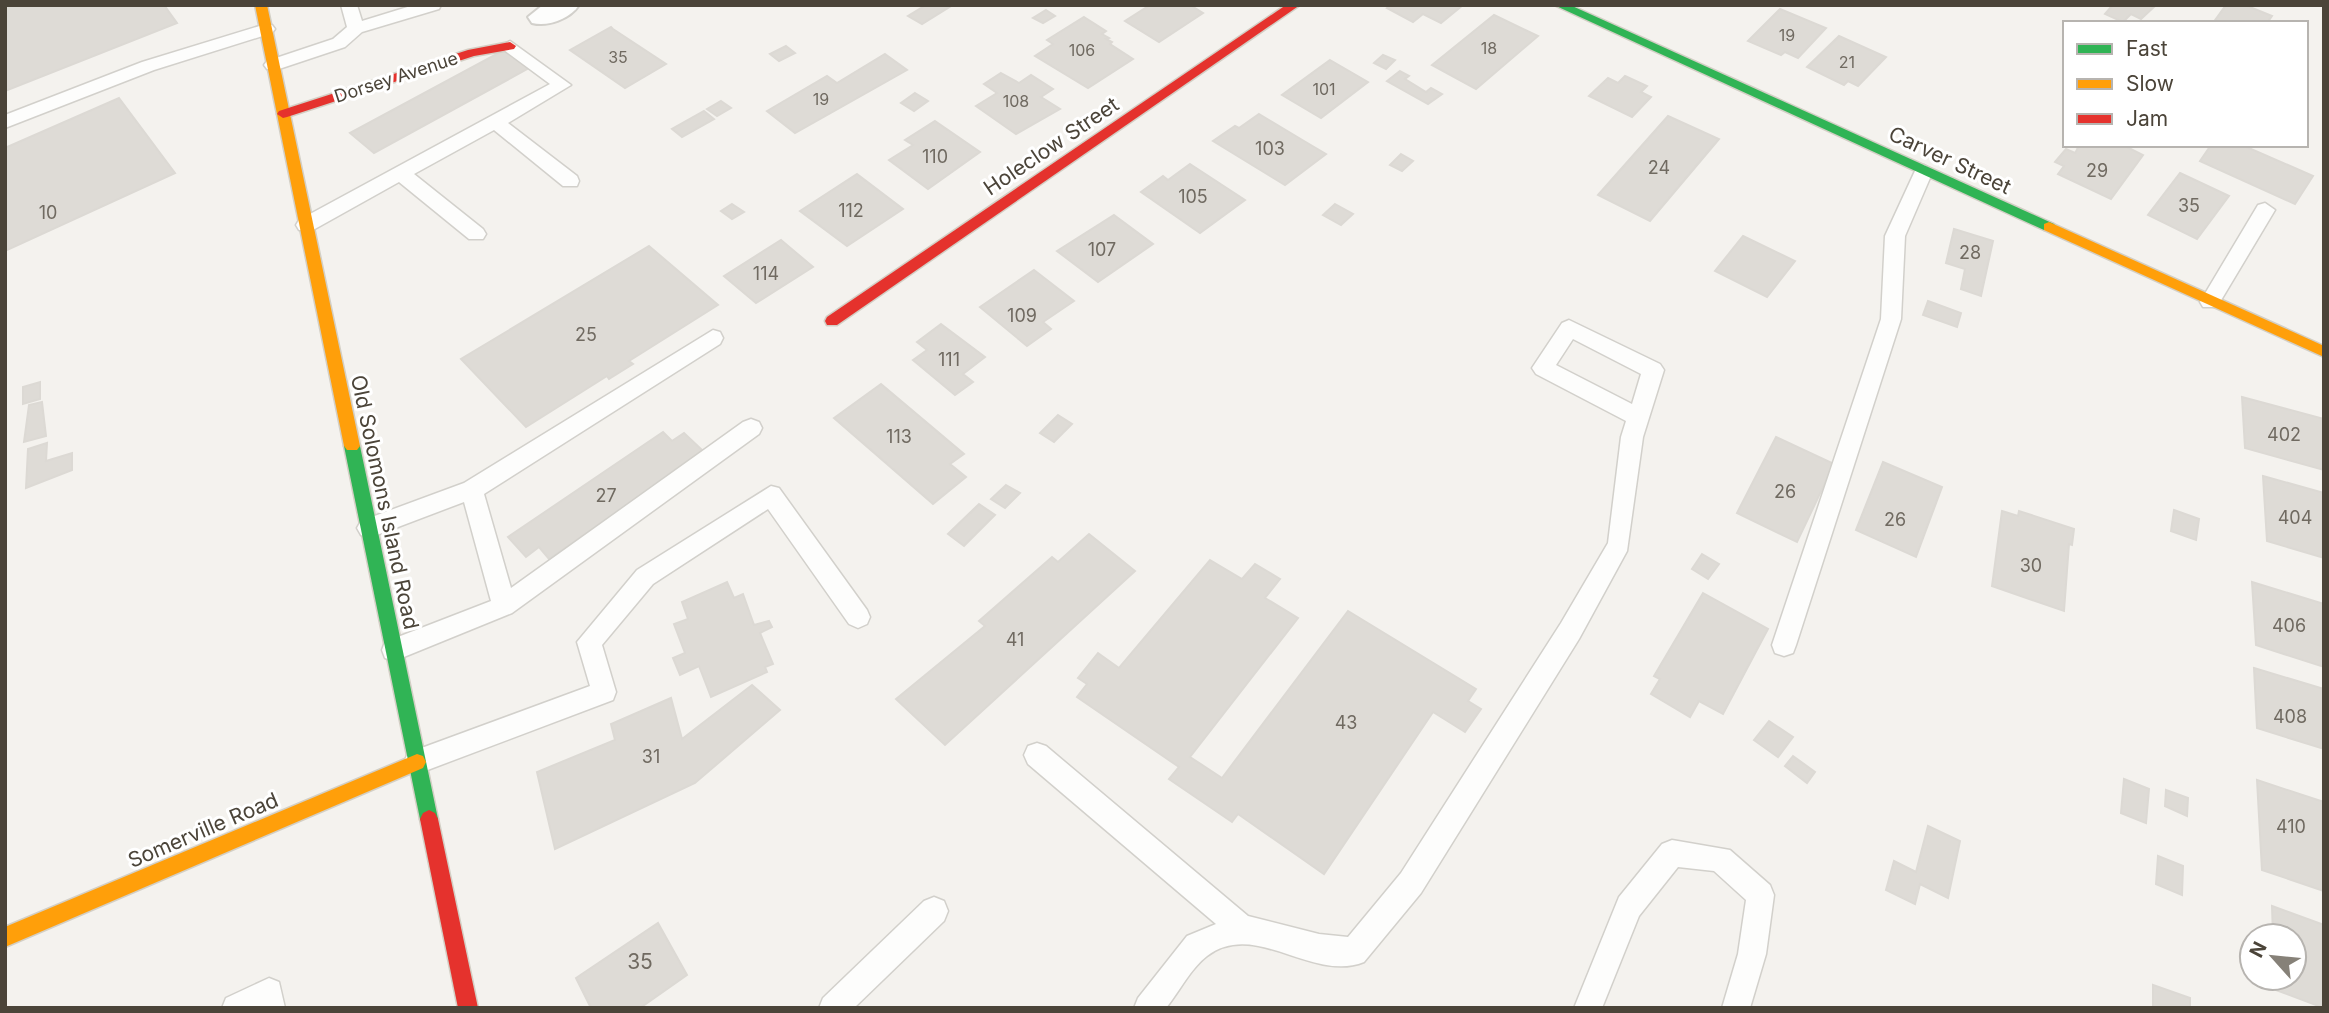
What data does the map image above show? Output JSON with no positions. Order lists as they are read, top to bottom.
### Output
{
  "streets": {
    "street": [
      "Dorsey Avenue",
      "Holeclow Street",
      "Carver Street",
      "Old Solomons Island Road",
      "Somerville Road"
    ]
  },
  "crossings": [
    ["Dorsey Avenue", "Old Solomons Island Road"],
    ["Old Solomons Island Road", "Somerville Road"]
  ],
  "house_numbers": [
    "19",
    "18",
    "106",
    "35",
    "21",
    "101",
    "19",
    "108",
    "103",
    "110",
    "24",
    "29",
    "105",
    "35",
    "112",
    "10",
    "107",
    "28",
    "114",
    "109",
    "25",
    "111",
    "402",
    "113",
    "26",
    "27",
    "404",
    "26",
    "30",
    "406",
    "41",
    "408",
    "43",
    "31",
    "410",
    "35"
  ],
  "legend": ["Fast", "Slow", "Jam"],
  "north": "top left"
}
